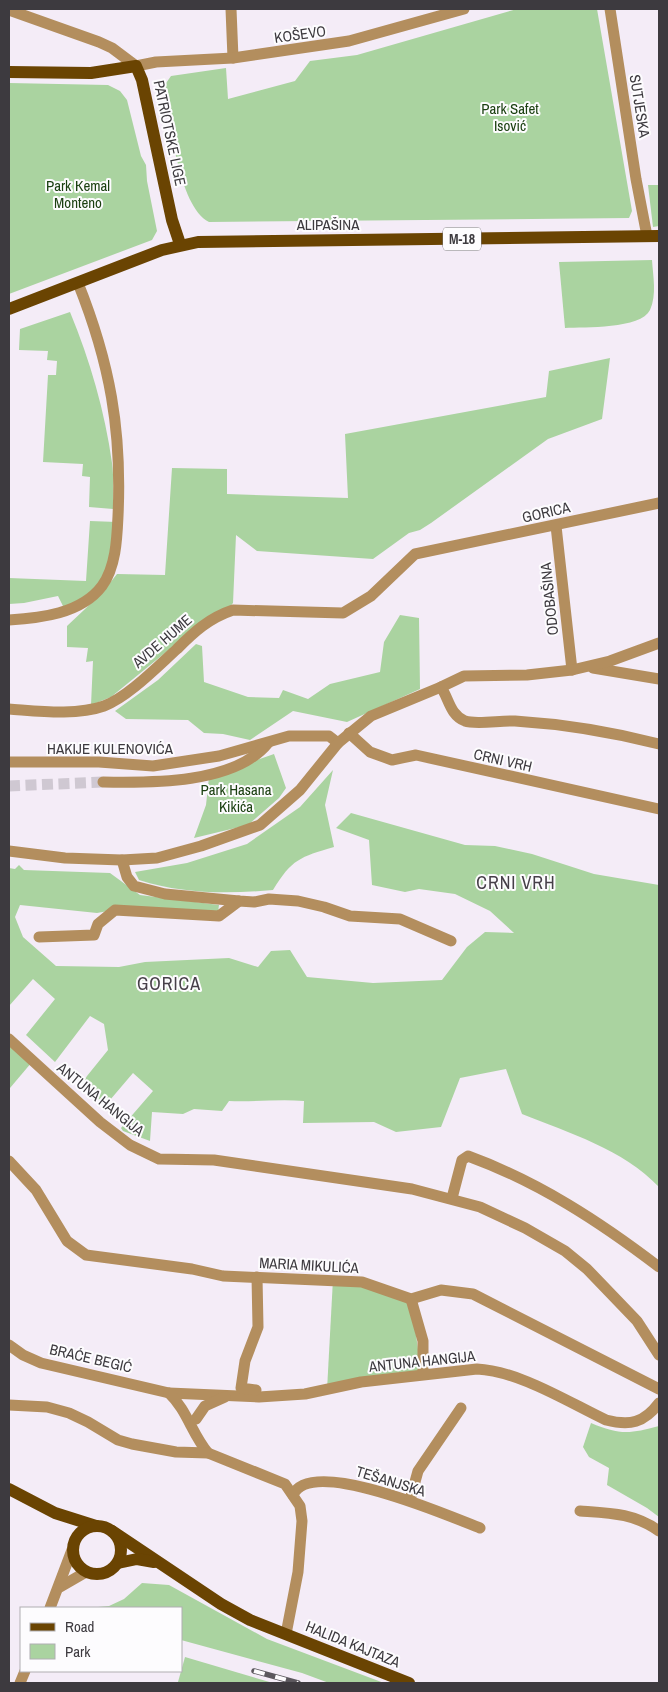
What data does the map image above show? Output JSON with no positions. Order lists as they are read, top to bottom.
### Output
{
  "streets": {
    "main road": [
      "PATRIOTSKE LIGE",
      "ALIPAŠINA",
      "M-18",
      "HALIDA KAJTAZA"
    ],
    "street": [
      "KOŠEVO",
      "SUTJESKA",
      "GORICA",
      "ODOBAŠINA",
      "AVDE HUME",
      "HAKIJE KULENOVIĆA",
      "CRNI VRH",
      "ANTUNA HANGIJA",
      "MARIA MIKULIĆA",
      "BRAĆE BEGIĆ",
      "TEŠANJSKA"
    ]
  },
  "crossings": [
    ["KOŠEVO", "PATRIOTSKE LIGE"],
    ["SUTJESKA", "ALIPAŠINA"],
    ["PATRIOTSKE LIGE", "ALIPAŠINA"],
    ["GORICA", "ODOBAŠINA"],
    ["GORICA", "AVDE HUME"],
    ["ANTUNA HANGIJA", "BRAĆE BEGIĆ"],
    ["TEŠANJSKA", "HALIDA KAJTAZA"]
  ],
  "districts": ["CRNI VRH", "GORICA"],
  "parks": ["Park Safet Isović", "Park Кemal Monteno", "Park Hasana Kikića"],
  "legend": ["Road", "Park"]
}
